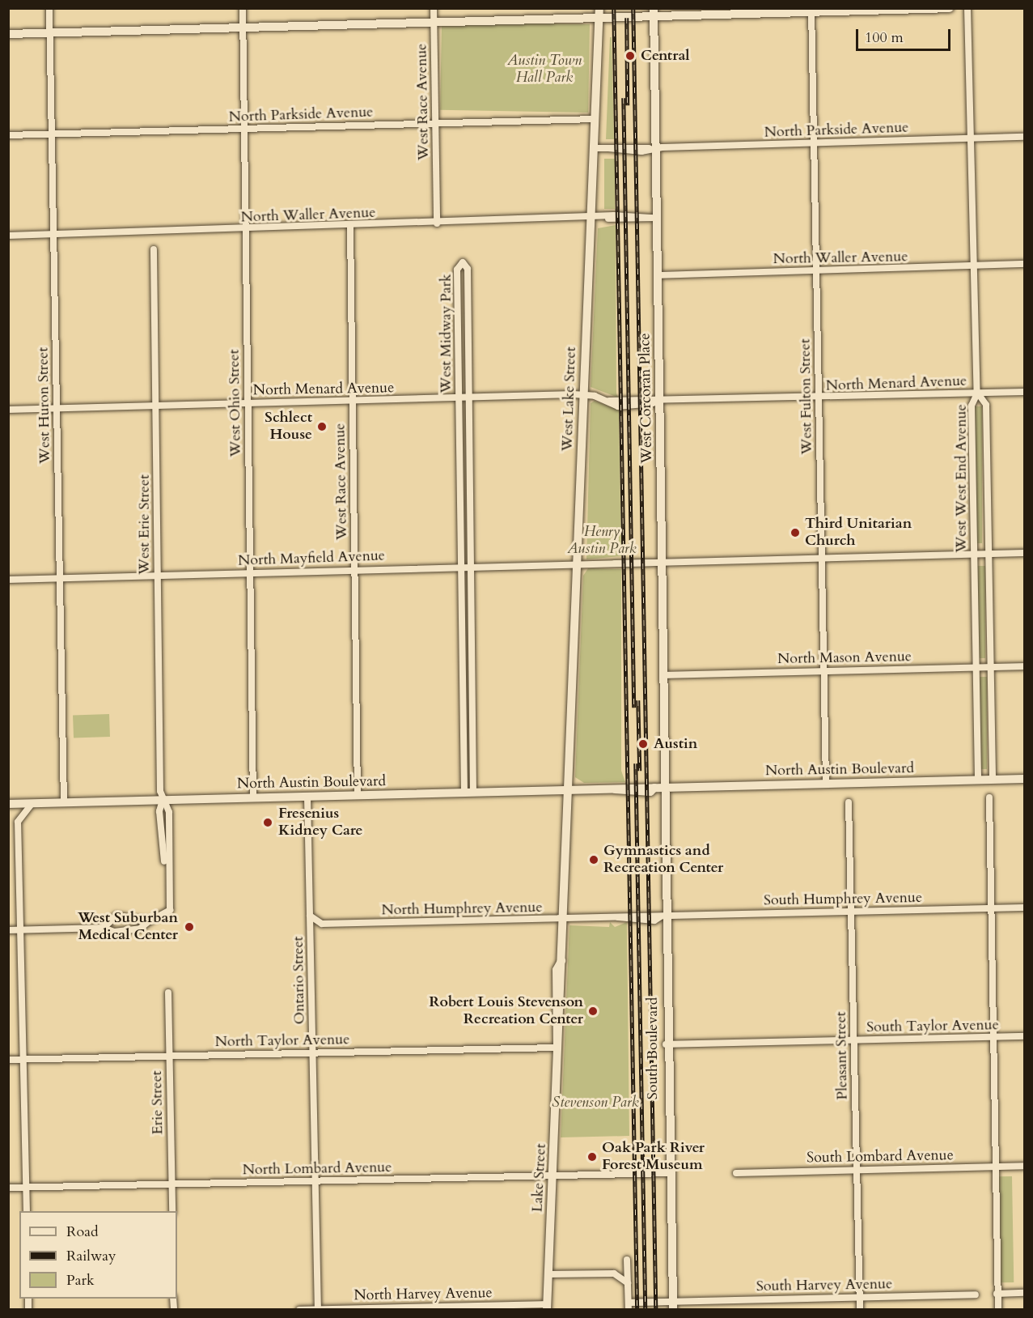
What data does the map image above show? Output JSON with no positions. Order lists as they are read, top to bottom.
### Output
{
  "streets": {
    "street": [
      "West Race Avenue",
      "North Parkside Avenue",
      "North Waller Avenue",
      "West Midway Park",
      "North Menard Avenue",
      "West Fulton Street",
      "West Corcoran Place",
      "West Lake Street",
      "West Ohio Street",
      "West Huron Street",
      "West West End Avenue",
      "West Erie Street",
      "North Mayfield Avenue",
      "North Mason Avenue",
      "North Austin Boulevard",
      "South Humphrey Avenue",
      "North Humphrey Avenue",
      "Ontario Street",
      "South Taylor Avenue",
      "North Taylor Avenue",
      "South Boulevard",
      "Pleasant Street",
      "Erie Street",
      "South Lombard Avenue",
      "North Lombard Avenue",
      "Lake Street",
      "South Harvey Avenue",
      "North Harvey Avenue"
    ]
  },
  "crossings": [
    ["West Race Avenue", "North Parkside Avenue"],
    ["West Race Avenue", "North Waller Avenue"],
    ["West Race Avenue", "North Menard Avenue"],
    ["West Race Avenue", "North Mayfield Avenue"],
    ["West Race Avenue", "North Austin Boulevard"],
    ["North Parkside Avenue", "West Fulton Street"],
    ["North Parkside Avenue", "West Corcoran Place"],
    ["North Parkside Avenue", "West Lake Street"],
    ["North Parkside Avenue", "West Ohio Street"],
    ["North Parkside Avenue", "West Huron Street"],
    ["North Waller Avenue", "West Fulton Street"],
    ["North Waller Avenue", "West Corcoran Place"],
    ["North Waller Avenue", "West Lake Street"],
    ["North Waller Avenue", "West Ohio Street"],
    ["North Waller Avenue", "West Huron Street"],
    ["West Midway Park", "North Menard Avenue"],
    ["West Midway Park", "North Mayfield Avenue"],
    ["West Midway Park", "North Austin Boulevard"],
    ["North Menard Avenue", "West Fulton Street"],
    ["North Menard Avenue", "West Corcoran Place"],
    ["North Menard Avenue", "West Lake Street"],
    ["North Menard Avenue", "West Ohio Street"],
    ["North Menard Avenue", "West Huron Street"],
    ["North Menard Avenue", "West West End Avenue"],
    ["North Menard Avenue", "West Erie Street"],
    ["West Fulton Street", "North Mayfield Avenue"],
    ["West Fulton Street", "North Mason Avenue"],
    ["West Fulton Street", "North Austin Boulevard"],
    ["West Corcoran Place", "North Mayfield Avenue"],
    ["West Corcoran Place", "North Mason Avenue"],
    ["West Corcoran Place", "North Austin Boulevard"],
    ["West Corcoran Place", "South Boulevard"],
    ["West Lake Street", "North Mayfield Avenue"],
    ["West Lake Street", "North Austin Boulevard"],
    ["West Lake Street", "Lake Street"],
    ["West Ohio Street", "North Mayfield Avenue"],
    ["West Ohio Street", "North Austin Boulevard"],
    ["West Huron Street", "North Mayfield Avenue"],
    ["West Huron Street", "North Austin Boulevard"],
    ["West West End Avenue", "North Mayfield Avenue"],
    ["West West End Avenue", "North Mason Avenue"],
    ["West West End Avenue", "North Austin Boulevard"],
    ["West Erie Street", "North Mayfield Avenue"],
    ["West Erie Street", "North Austin Boulevard"],
    ["North Austin Boulevard", "Ontario Street"],
    ["North Austin Boulevard", "South Boulevard"],
    ["North Austin Boulevard", "Lake Street"],
    ["South Humphrey Avenue", "North Humphrey Avenue"],
    ["South Humphrey Avenue", "South Boulevard"],
    ["South Humphrey Avenue", "Pleasant Street"],
    ["North Humphrey Avenue", "Ontario Street"],
    ["North Humphrey Avenue", "South Boulevard"],
    ["North Humphrey Avenue", "Lake Street"],
    ["Ontario Street", "North Taylor Avenue"],
    ["Ontario Street", "North Lombard Avenue"],
    ["Ontario Street", "North Harvey Avenue"],
    ["South Taylor Avenue", "South Boulevard"],
    ["South Taylor Avenue", "Pleasant Street"],
    ["North Taylor Avenue", "Erie Street"],
    ["North Taylor Avenue", "Lake Street"],
    ["South Boulevard", "North Lombard Avenue"],
    ["South Boulevard", "South Harvey Avenue"],
    ["Pleasant Street", "South Lombard Avenue"],
    ["Pleasant Street", "South Harvey Avenue"],
    ["Erie Street", "North Lombard Avenue"],
    ["North Lombard Avenue", "Lake Street"],
    ["Lake Street", "North Harvey Avenue"]
  ],
  "parks": ["Austin Town Hall Park", "Henry Austin Park", "Stevenson Park"],
  "places": [
    "Central",
    "Schlect House",
    "Third Unitarian Church",
    "Austin",
    "Fresenius Kidney Care",
    "Gymnastics and Recreation Center",
    "West Suburban Medical Center",
    "Robert Louis Stevenson Recreation Center",
    "Oak Park River Forest Museum"
  ],
  "legend": ["Road", "Railway", "Park"],
  "scale_bar": "100 m"
}
